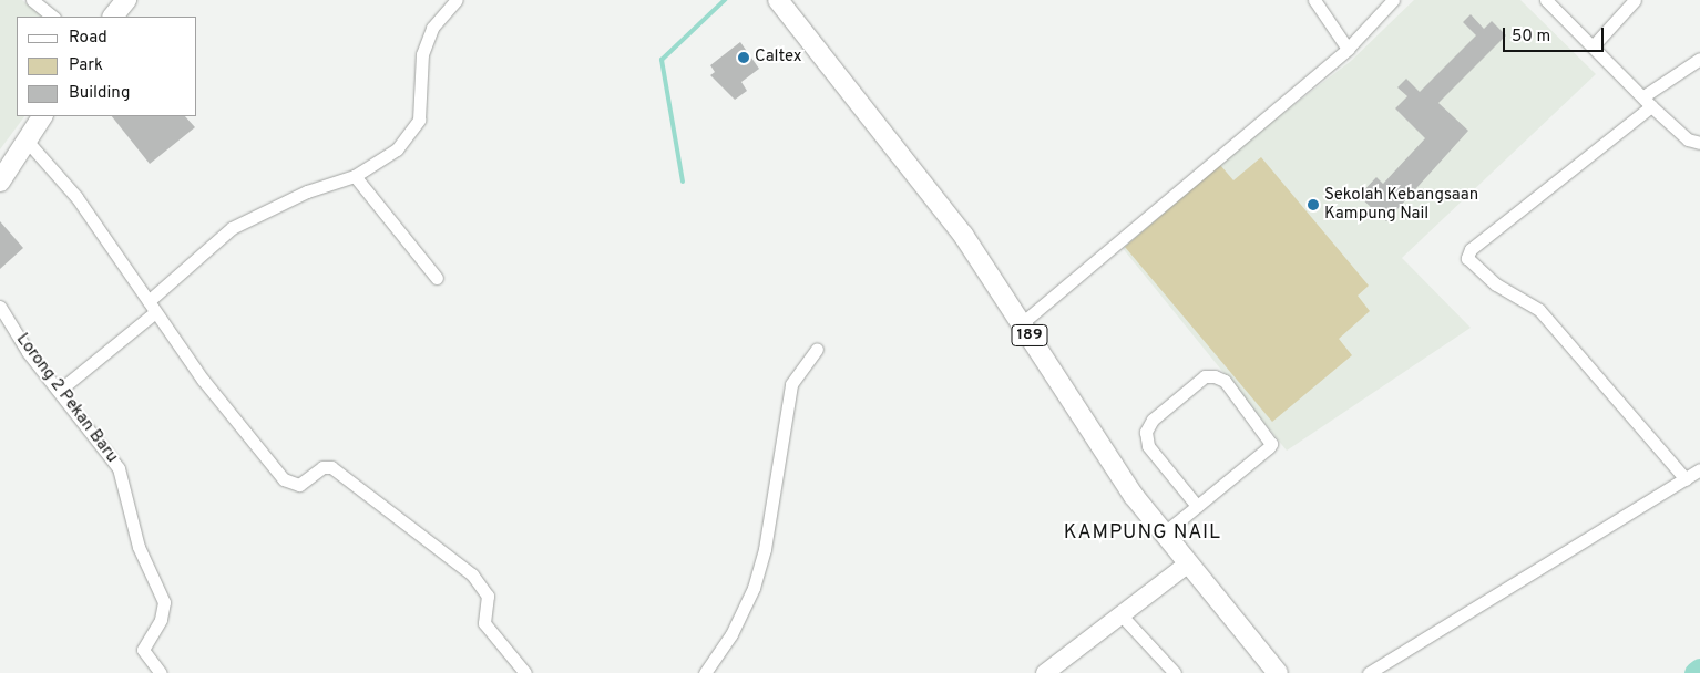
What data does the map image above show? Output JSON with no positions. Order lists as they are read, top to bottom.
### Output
{
  "streets": {
    "main road": ["189"],
    "street": ["Lorong 2 Pekan Baru"]
  },
  "districts": ["KAMPUNG NAIL"],
  "places": ["Caltex", "Sekolah Kebangsaan Kampung Nail"],
  "legend": ["Road", "Park", "Building"],
  "scale_bar": "50 m"
}
